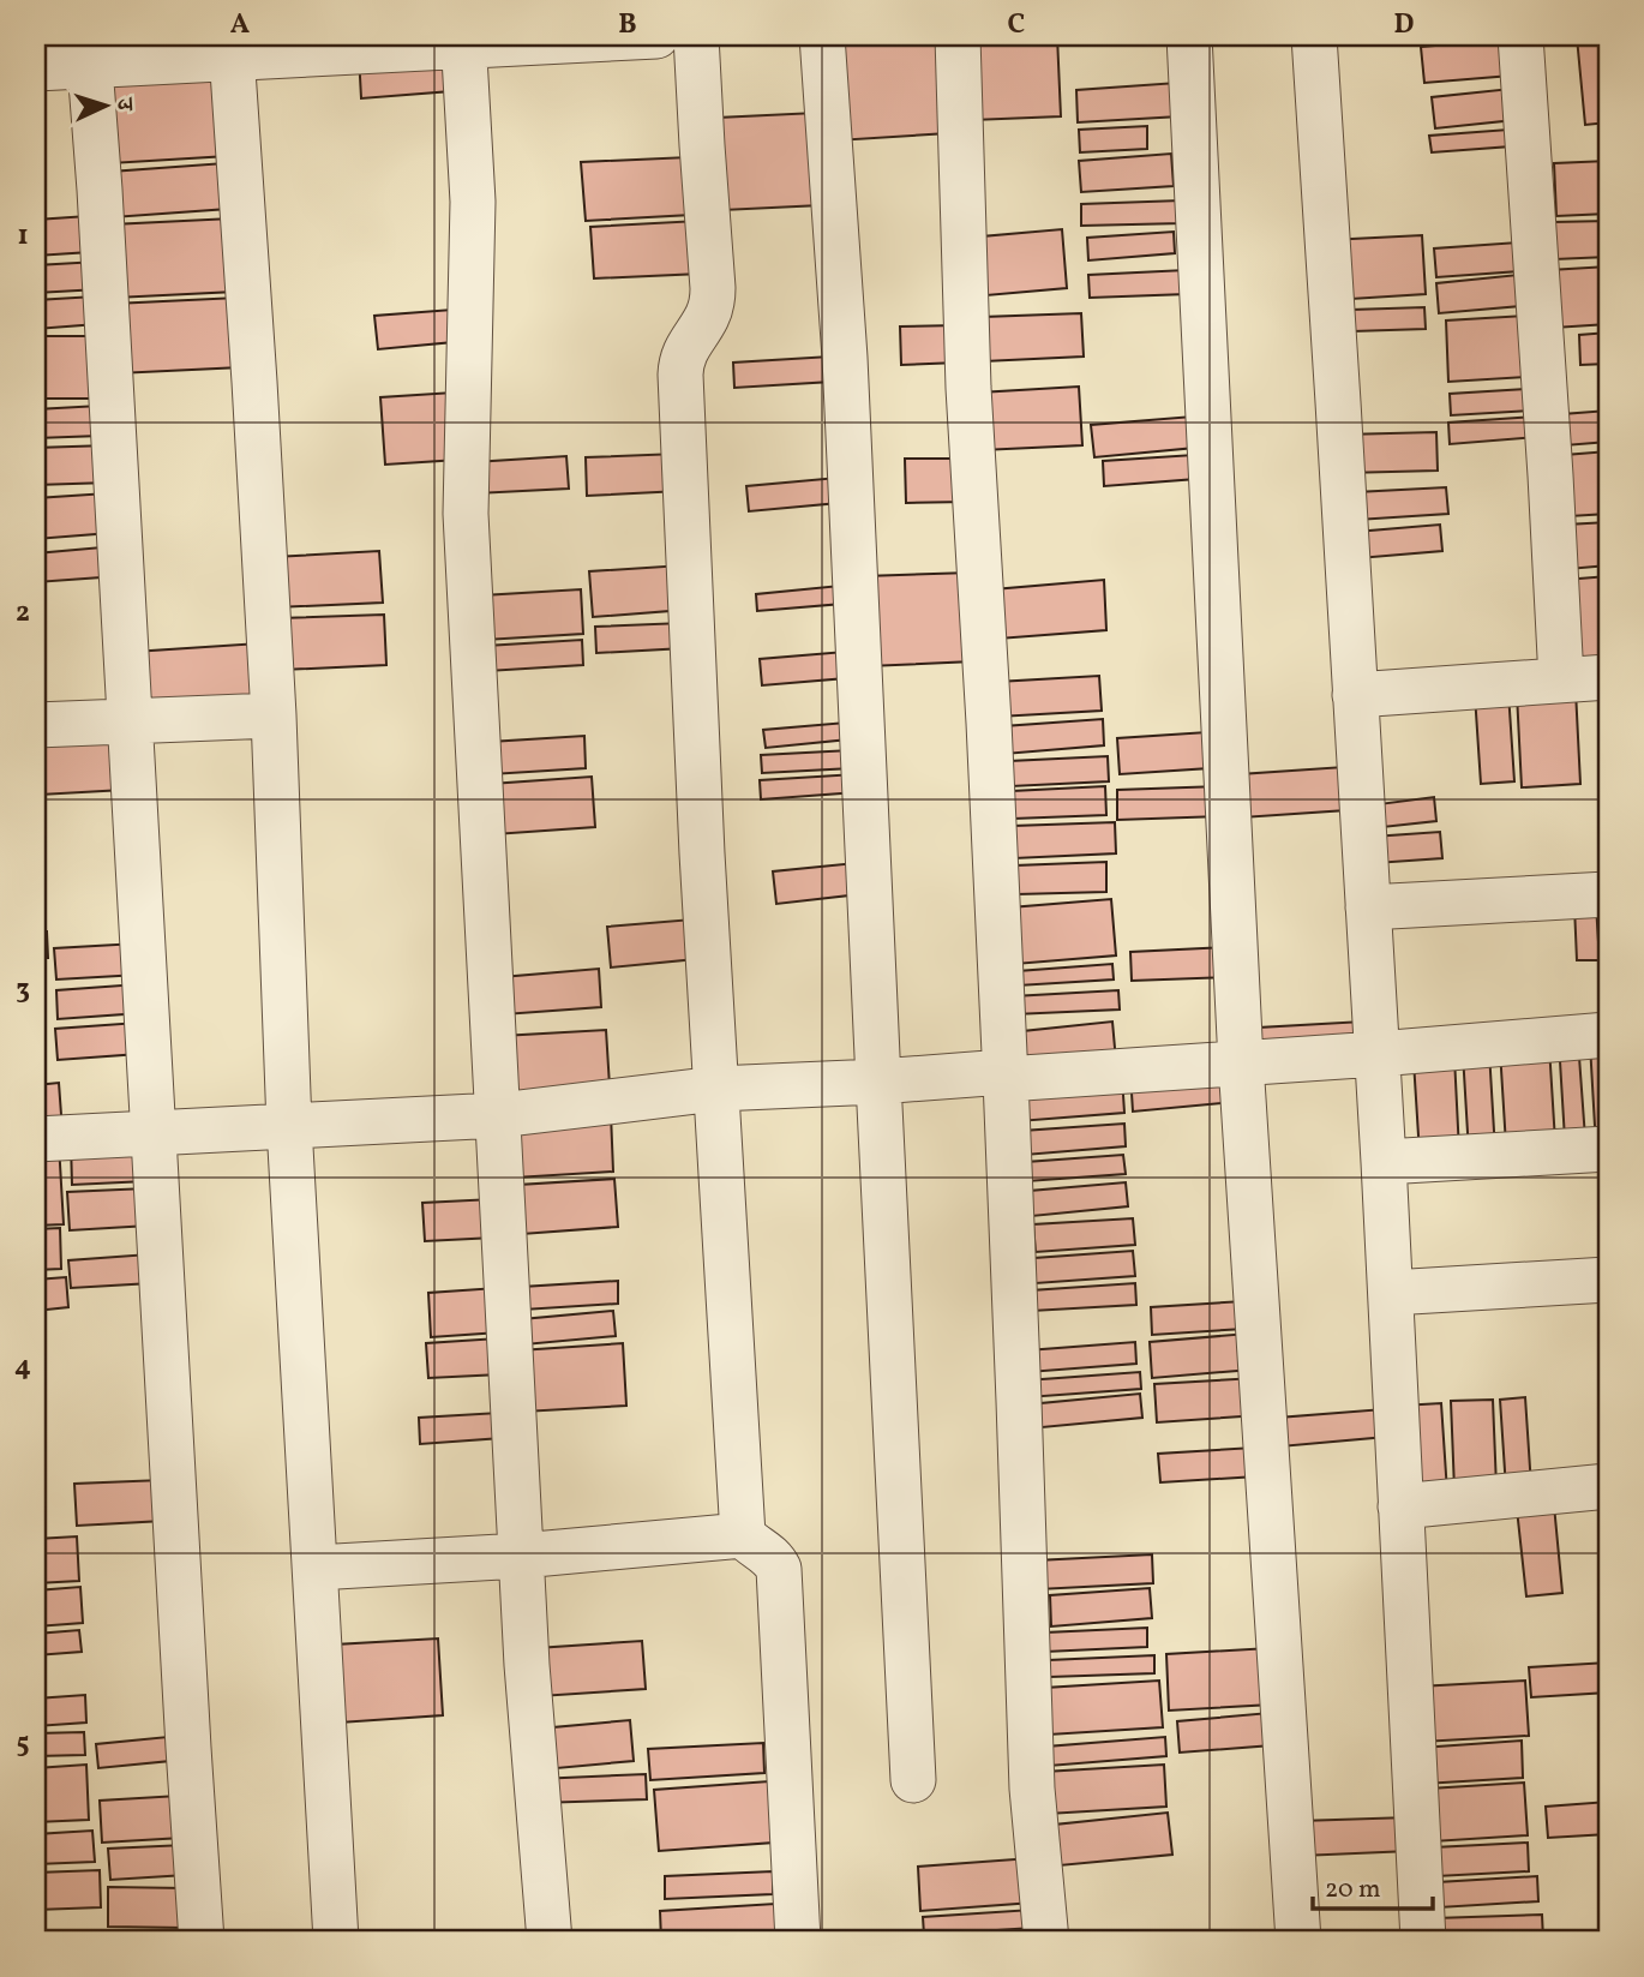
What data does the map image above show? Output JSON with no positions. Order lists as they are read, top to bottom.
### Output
{
  "scale_bar": "20 m",
  "north": "right",
  "grid": {
    "columns": [
      "A",
      "B",
      "C",
      "D"
    ],
    "rows": [
      "1",
      "2",
      "3",
      "4",
      "5"
    ]
  }
}
